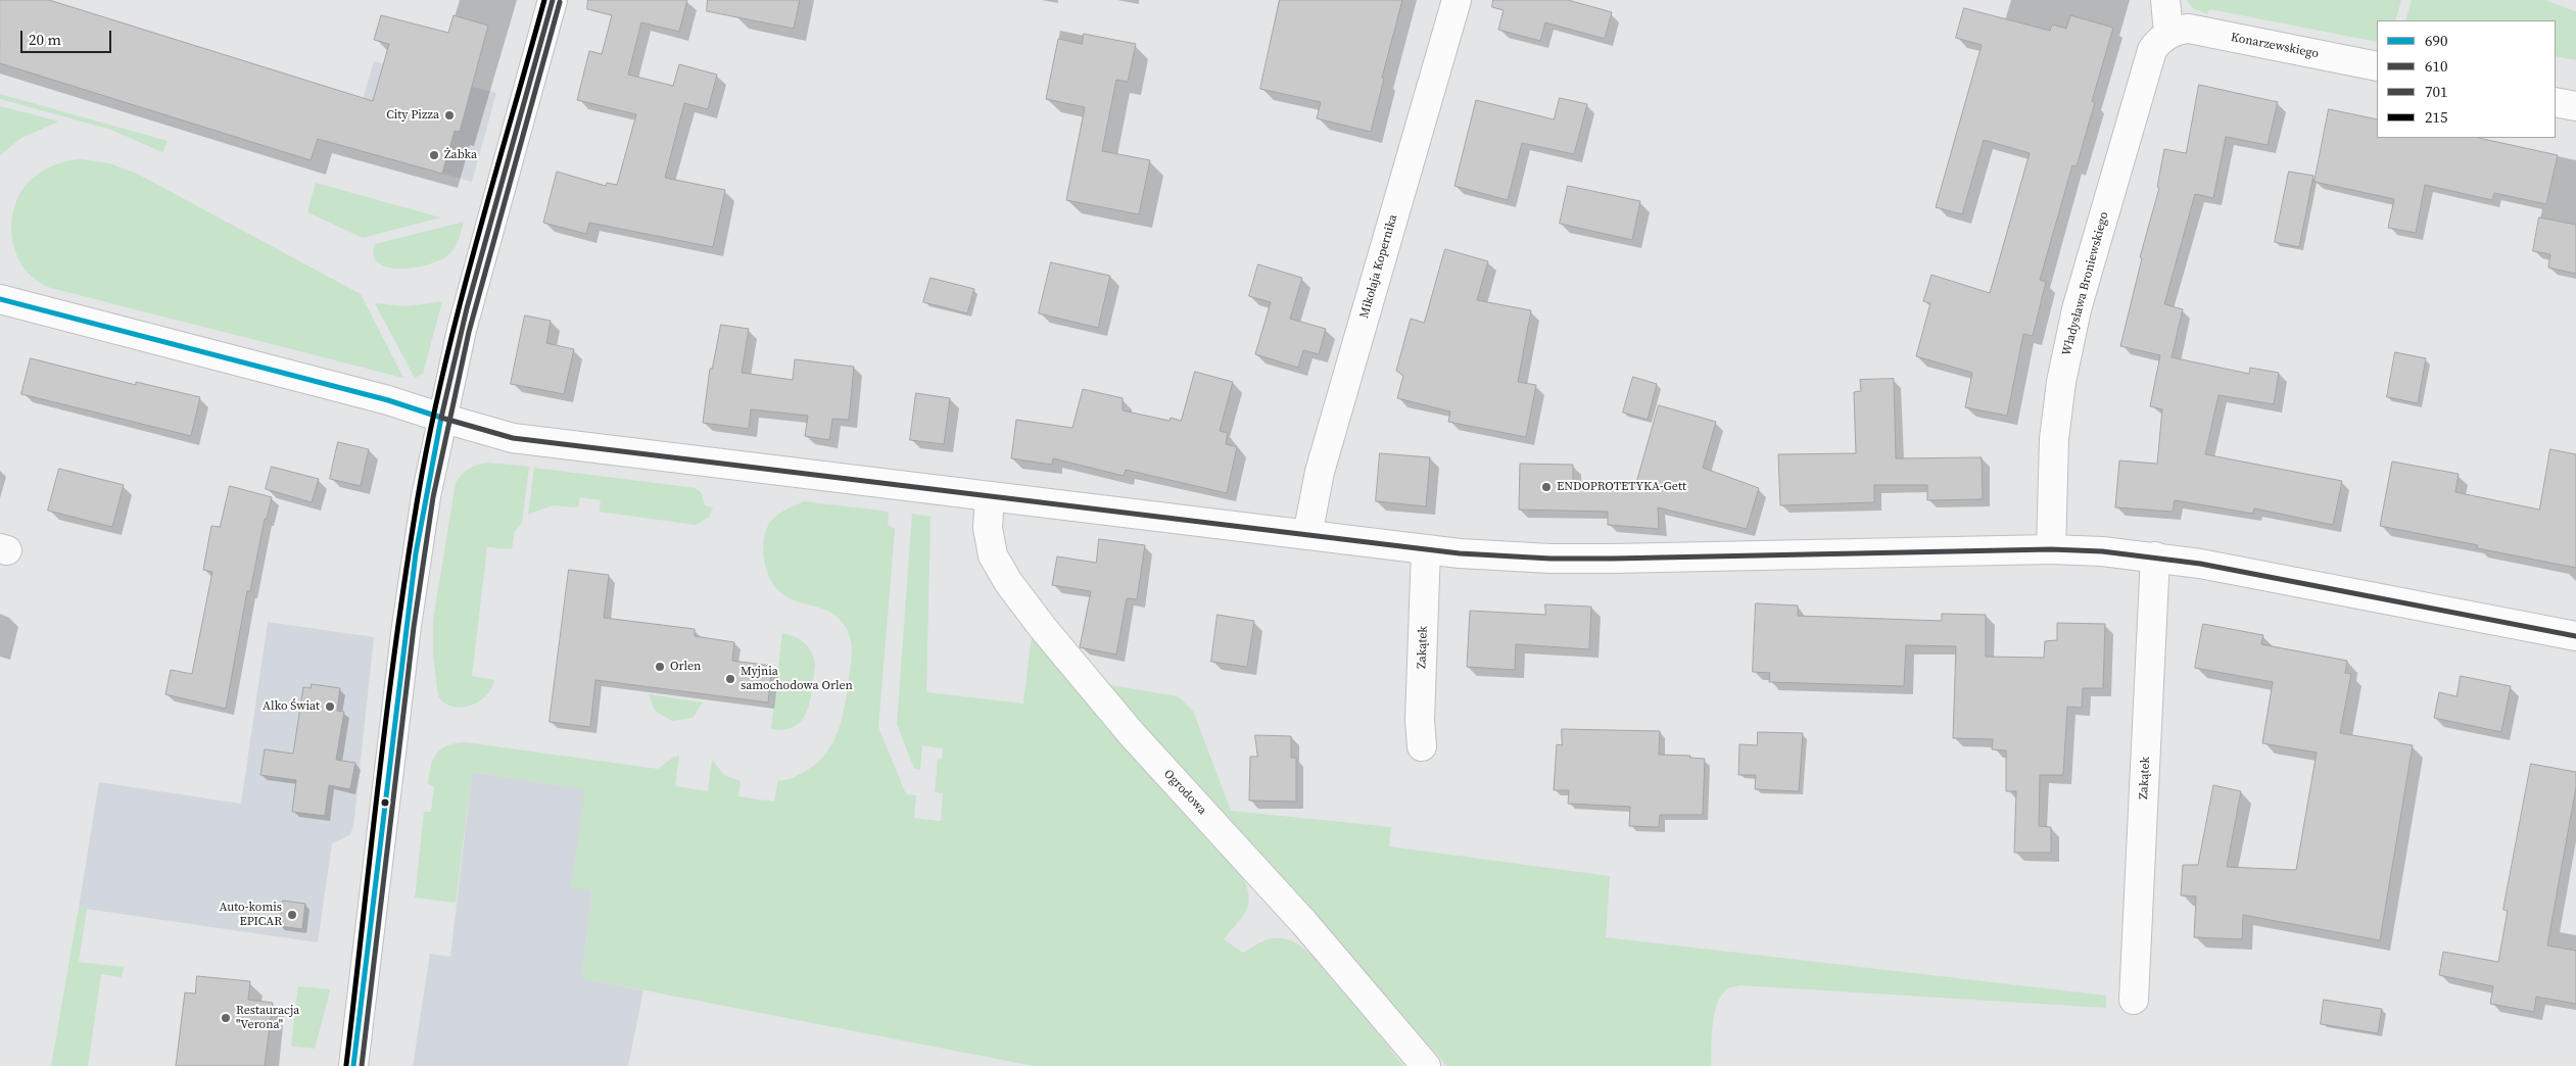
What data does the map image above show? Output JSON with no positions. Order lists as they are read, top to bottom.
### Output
{
  "streets": {
    "street": [
      "Konarzewskiego",
      "Mikołaja Kopernika",
      "Władysława Broniewskiego",
      "Zakątek",
      "Ogrodowa"
    ]
  },
  "crossings": [
    ["Konarzewskiego", "Władysława Broniewskiego"]
  ],
  "places": [
    "City Pizza",
    "Żabka",
    "ENDOPROTETYKA-Gett",
    "Orlen",
    "Myjnia samochodowa Orlen",
    "Alko Świat",
    "Auto-komis EPICAR",
    "Restauracja \"Verona\""
  ],
  "lines": [
    "transit line 610",
    "transit line 215",
    "transit line 701",
    "transit line 690"
  ],
  "legend": [
    "690",
    "610",
    "701",
    "215"
  ],
  "scale_bar": "20 m"
}
